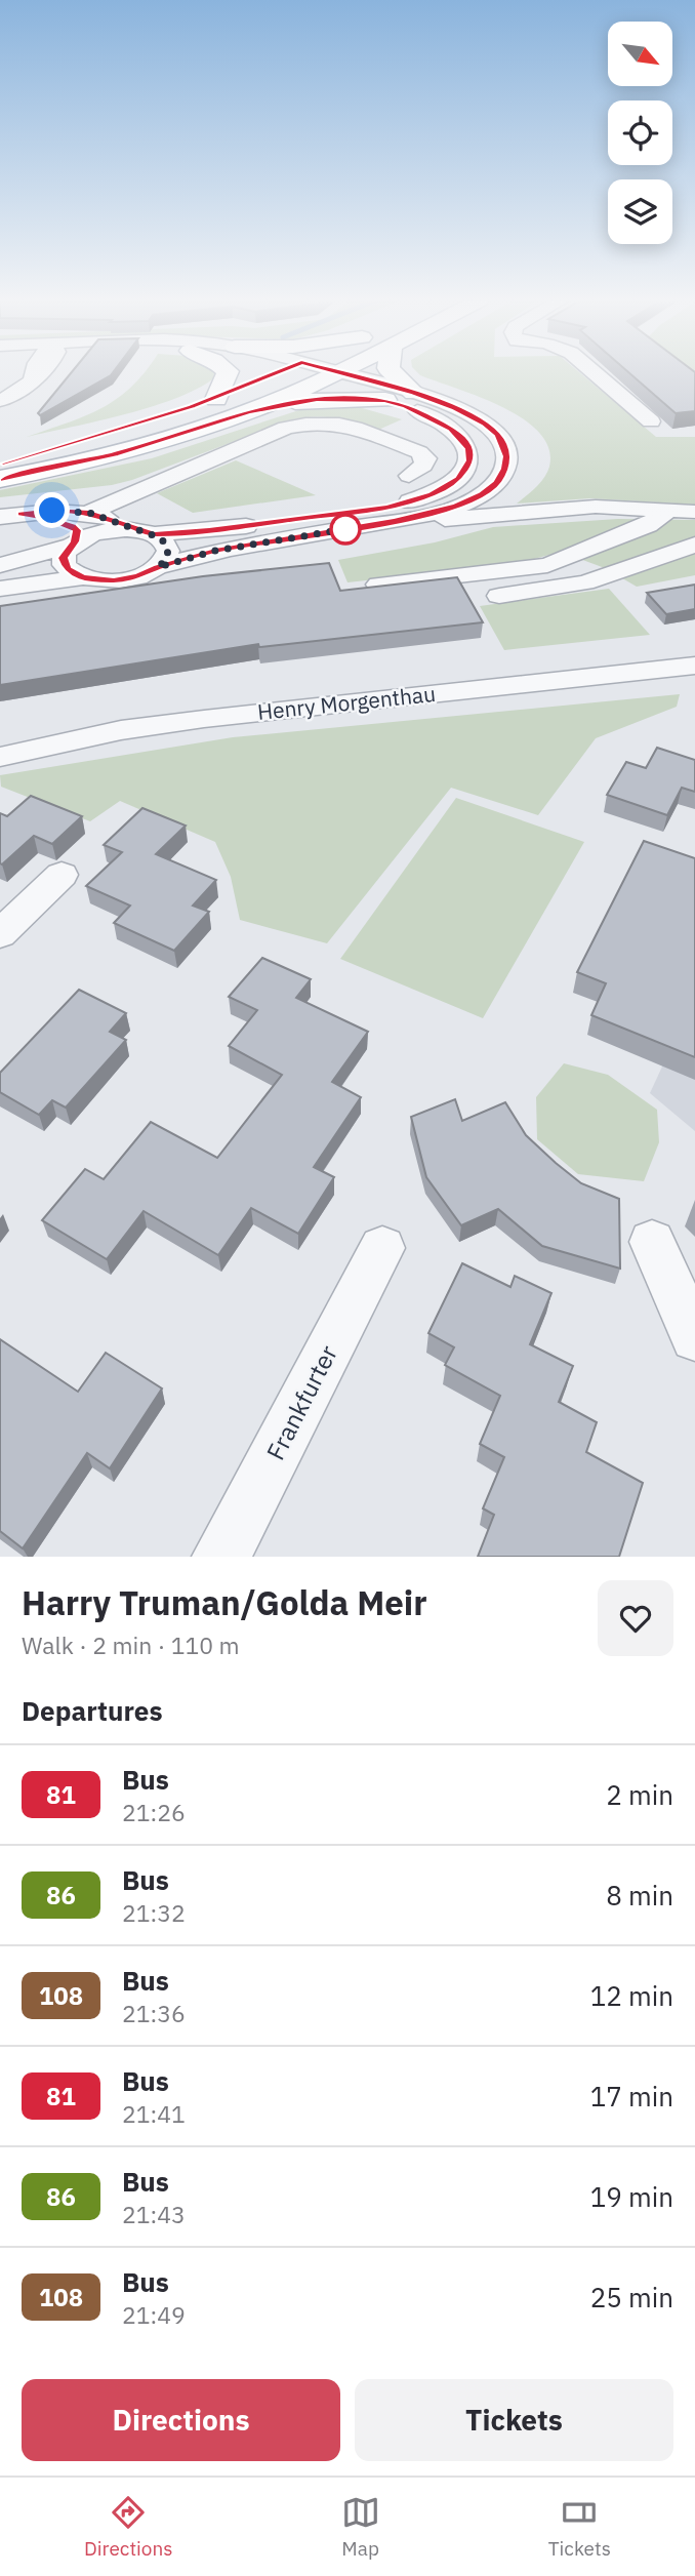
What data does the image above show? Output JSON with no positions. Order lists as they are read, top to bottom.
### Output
{
  "streets": {
    "street": ["Henry Morgenthau", "Frankfurter"]
  },
  "lines": ["bus line 81"],
  "north": "bottom right",
  "page": {
    "heading": [
      ["Harry Truman/Golda Meir", "Walk · 2 min · 110 m"],
      "Departures"
    ],
    "list": [
      {
        "mark": "81",
        "name": "Bus",
        "note": "21:26",
        "value": "2 min"
      },
      {
        "mark": "86",
        "name": "Bus",
        "note": "21:32",
        "value": "8 min"
      },
      {
        "mark": "108",
        "name": "Bus",
        "note": "21:36",
        "value": "12 min"
      },
      {
        "mark": "81",
        "name": "Bus",
        "note": "21:41",
        "value": "17 min"
      },
      {
        "mark": "86",
        "name": "Bus",
        "note": "21:43",
        "value": "19 min"
      },
      {
        "mark": "108",
        "name": "Bus",
        "note": "21:49",
        "value": "25 min"
      }
    ],
    "buttons": ["Directions", "Tickets"],
    "tabs": ["Directions", "Map", "Tickets"]
  }
}
